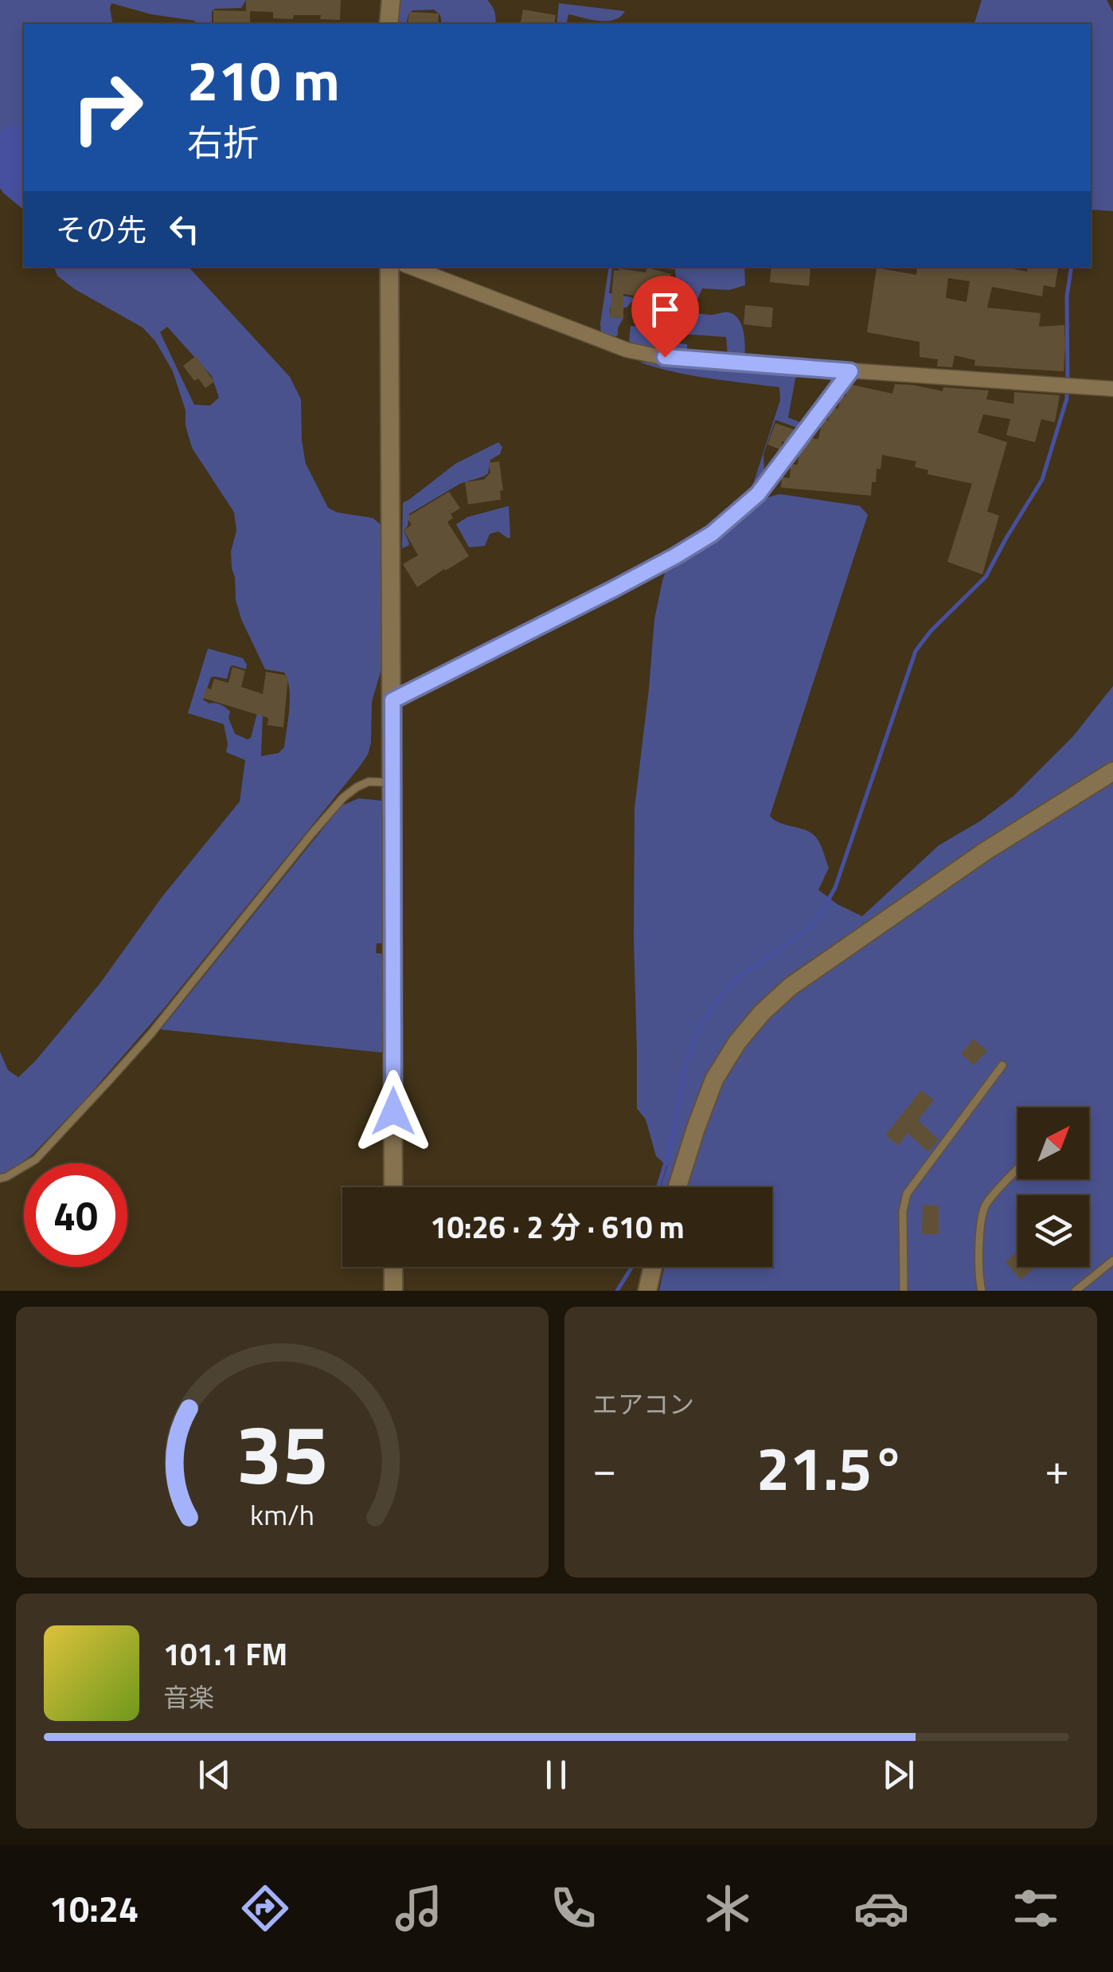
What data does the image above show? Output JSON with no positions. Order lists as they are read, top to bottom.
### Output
{
  "north": "top right",
  "page": {
    "turn": ["210 m", "右折"],
    "then": "その先",
    "limit": "40",
    "trip": "10:26 · 2 分 · 610 m",
    "tile": "エアコン",
    "heat": ["−", "21.5°", "+"],
    "song": ["101.1 FM", "音楽"],
    "tabs": "10:24",
    "gauge": ["35", "km/h"]
  }
}
